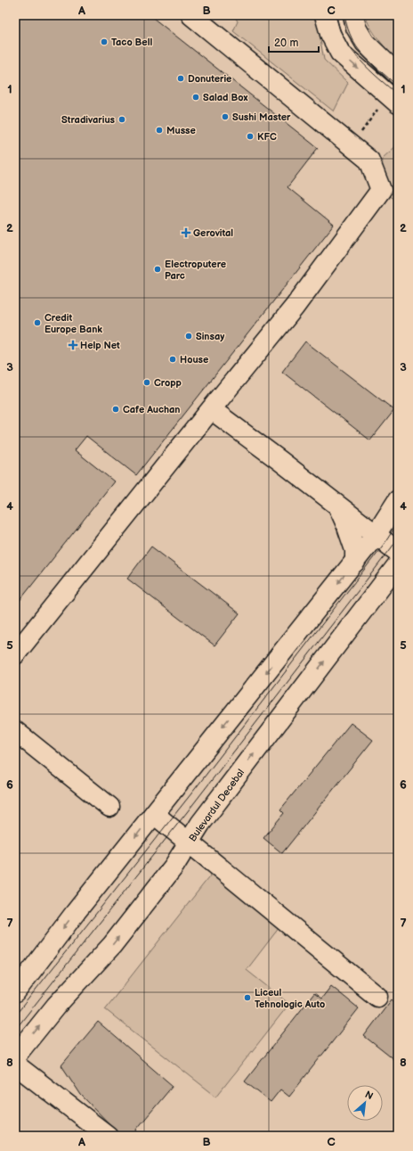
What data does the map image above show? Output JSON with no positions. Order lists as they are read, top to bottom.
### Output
{
  "streets": {
    "main road": ["Bulevardul Decebal"]
  },
  "places": {
    "other": [
      "Taco Bell",
      "Donuterie",
      "Salad Box",
      "Sushi Master",
      "Stradivarius",
      "Musse",
      "KFC",
      "Electroputere Parc",
      "Credit Europe Bank",
      "Sinsay",
      "House",
      "Cropp",
      "Cafe Auchan",
      "Liceul Tehnologic Auto"
    ],
    "health": ["Gerovital", "Help Net"]
  },
  "scale_bar": "20 m",
  "north": "top right",
  "grid": {
    "columns": ["A", "B", "C"],
    "rows": [
      "1",
      "2",
      "3",
      "4",
      "5",
      "6",
      "7",
      "8"
    ]
  }
}
